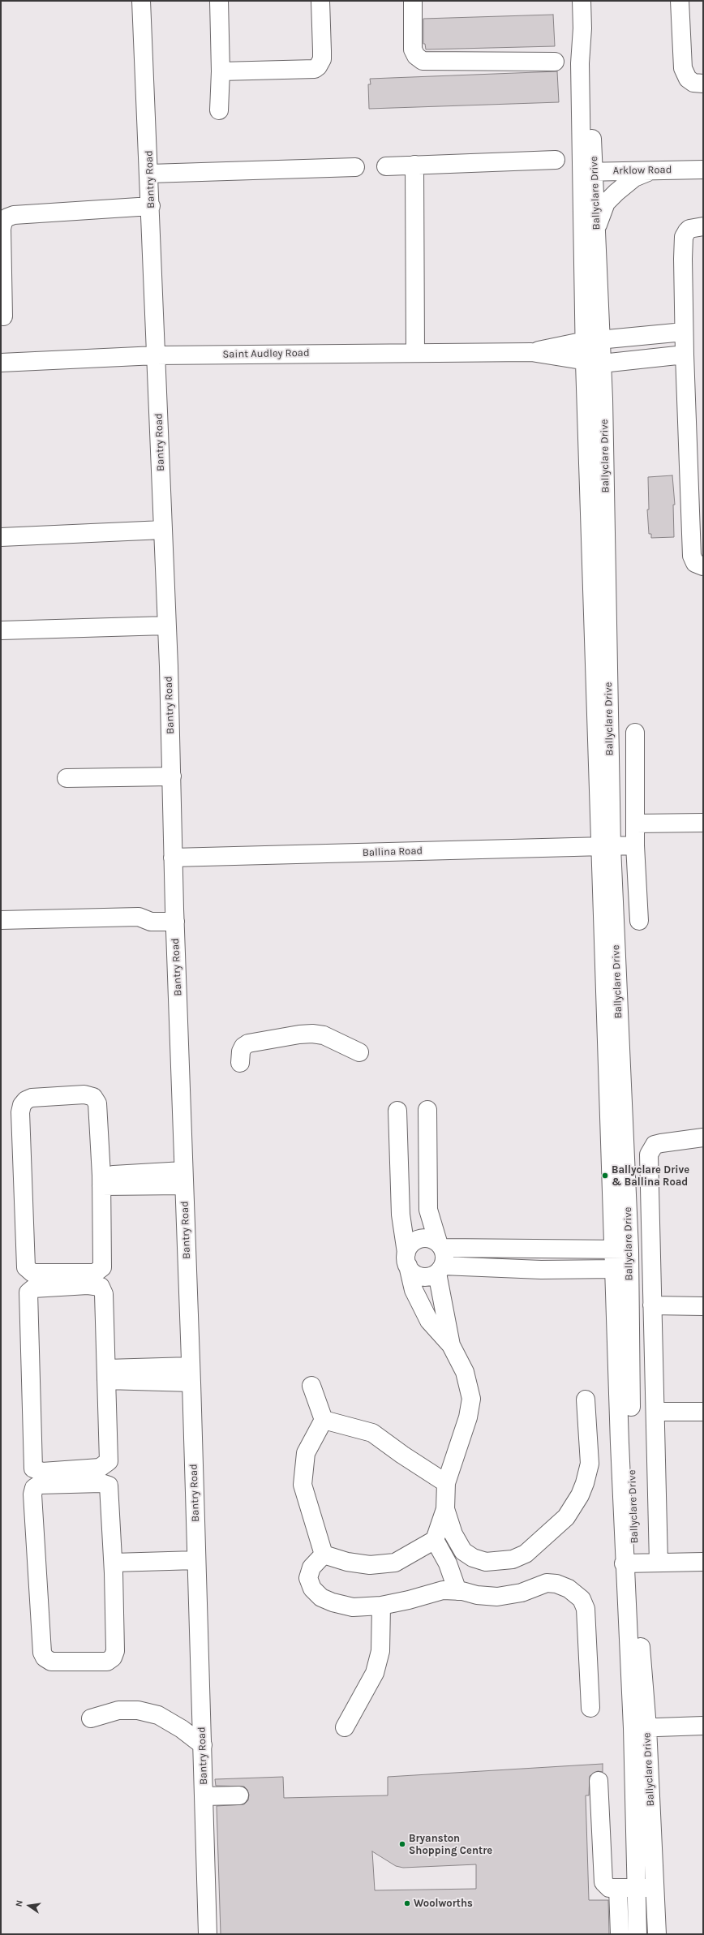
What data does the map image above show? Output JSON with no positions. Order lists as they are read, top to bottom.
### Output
{
  "streets": {
    "street": [
      "Arklow Road",
      "Bantry Road",
      "Ballyclare Drive",
      "Saint Audley Road",
      "Ballina Road"
    ]
  },
  "crossings": [
    ["Arklow Road", "Ballyclare Drive"],
    ["Bantry Road", "Saint Audley Road"],
    ["Bantry Road", "Ballina Road"],
    ["Ballyclare Drive", "Saint Audley Road"],
    ["Ballyclare Drive", "Ballina Road"]
  ],
  "places": ["Ballyclare Drive & Ballina Road", "Bryanston Shopping Centre", "Woolworths"],
  "north": "left"
}
